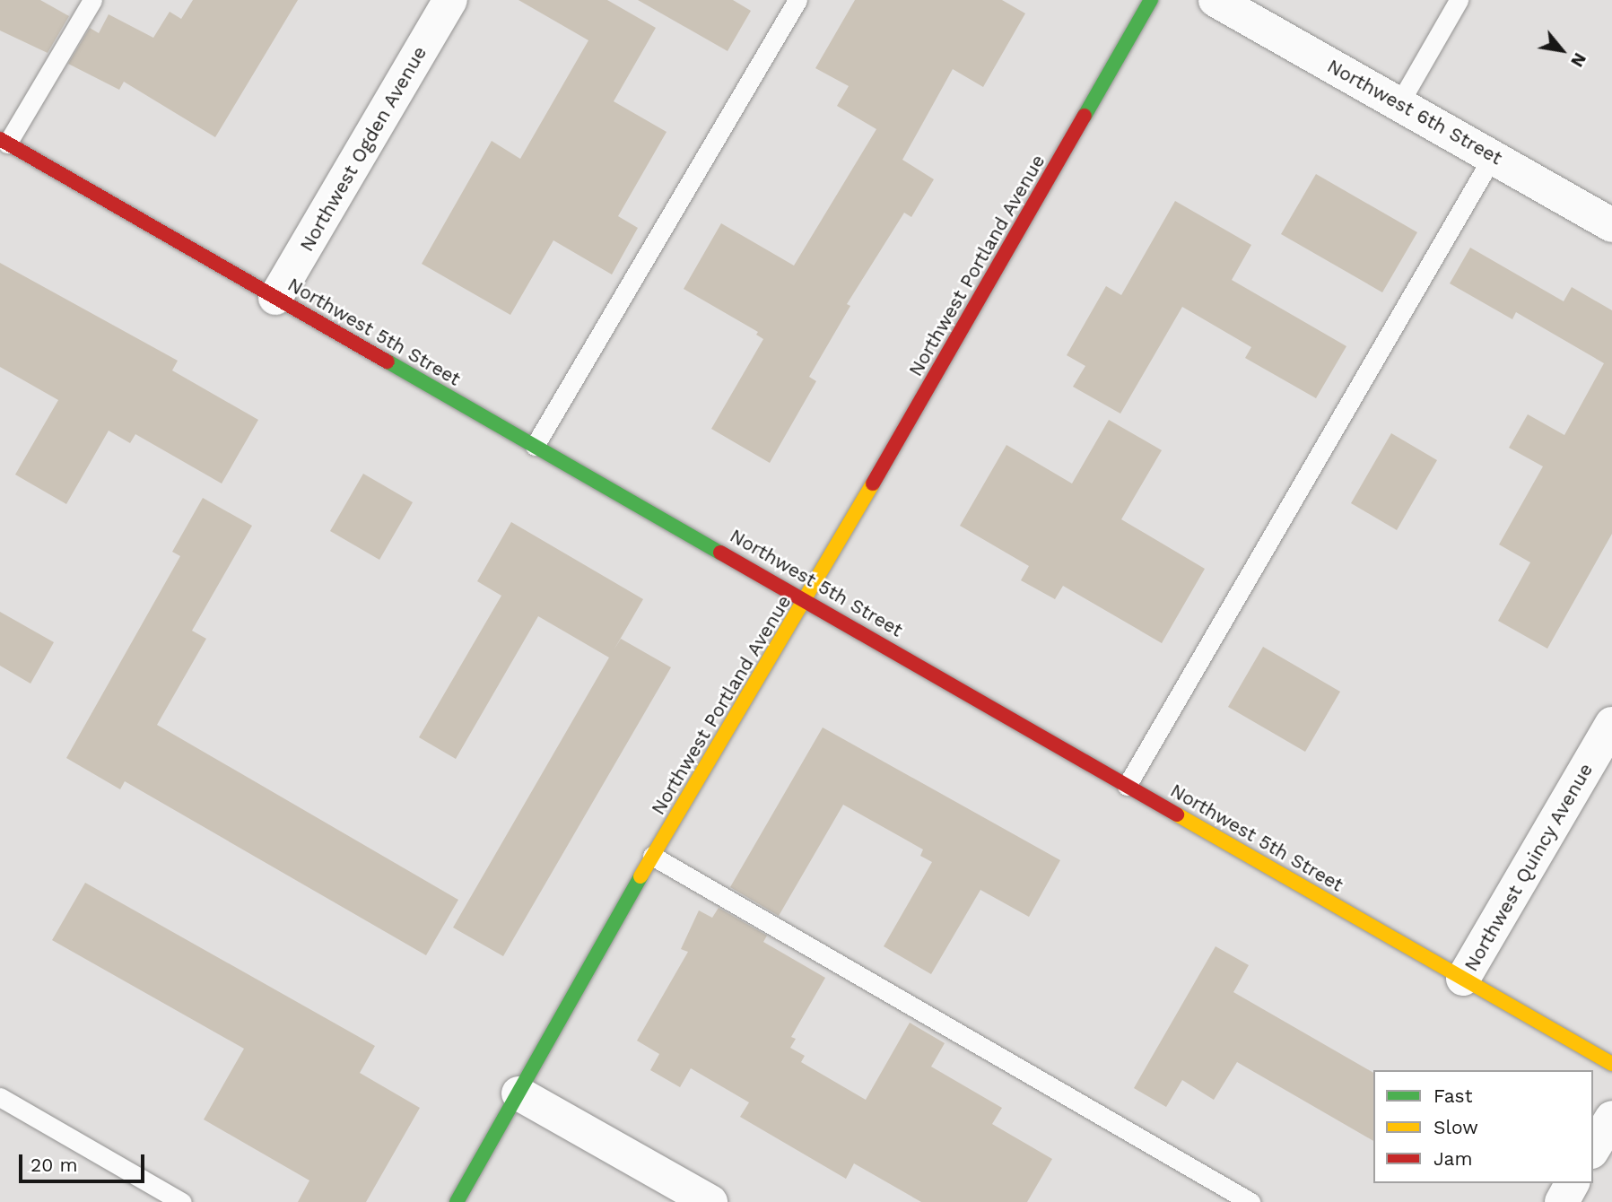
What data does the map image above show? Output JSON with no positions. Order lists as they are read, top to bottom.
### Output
{
  "streets": {
    "street": [
      "Northwest 6th Street",
      "Northwest Ogden Avenue",
      "Northwest Portland Avenue",
      "Northwest 5th Street",
      "Northwest Quincy Avenue"
    ]
  },
  "crossings": [
    ["Northwest Ogden Avenue", "Northwest 5th Street"],
    ["Northwest Portland Avenue", "Northwest 5th Street"],
    ["Northwest 5th Street", "Northwest Quincy Avenue"]
  ],
  "legend": ["Fast", "Slow", "Jam"],
  "scale_bar": "20 m",
  "north": "bottom right"
}
